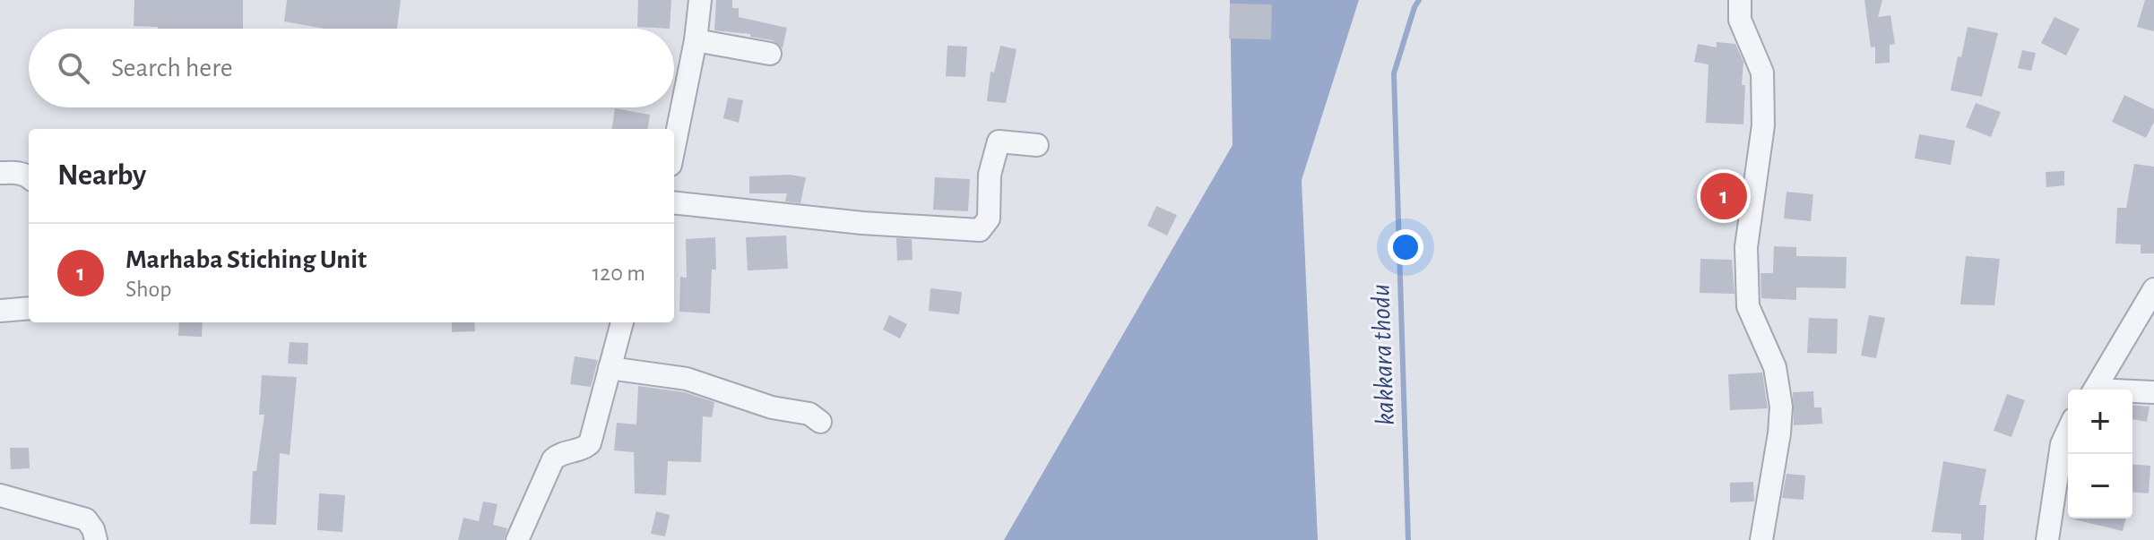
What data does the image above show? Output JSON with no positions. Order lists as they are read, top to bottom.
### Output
{
  "water": ["kakkara thodu"],
  "page": {
    "search": "Search here",
    "heading": "Nearby",
    "pins": "1",
    "list": [
      {
        "mark": "1",
        "name": "Marhaba Stiching Unit",
        "note": "Shop",
        "value": "120 m"
      }
    ],
    "map_buttons": ["+", "−"]
  }
}
